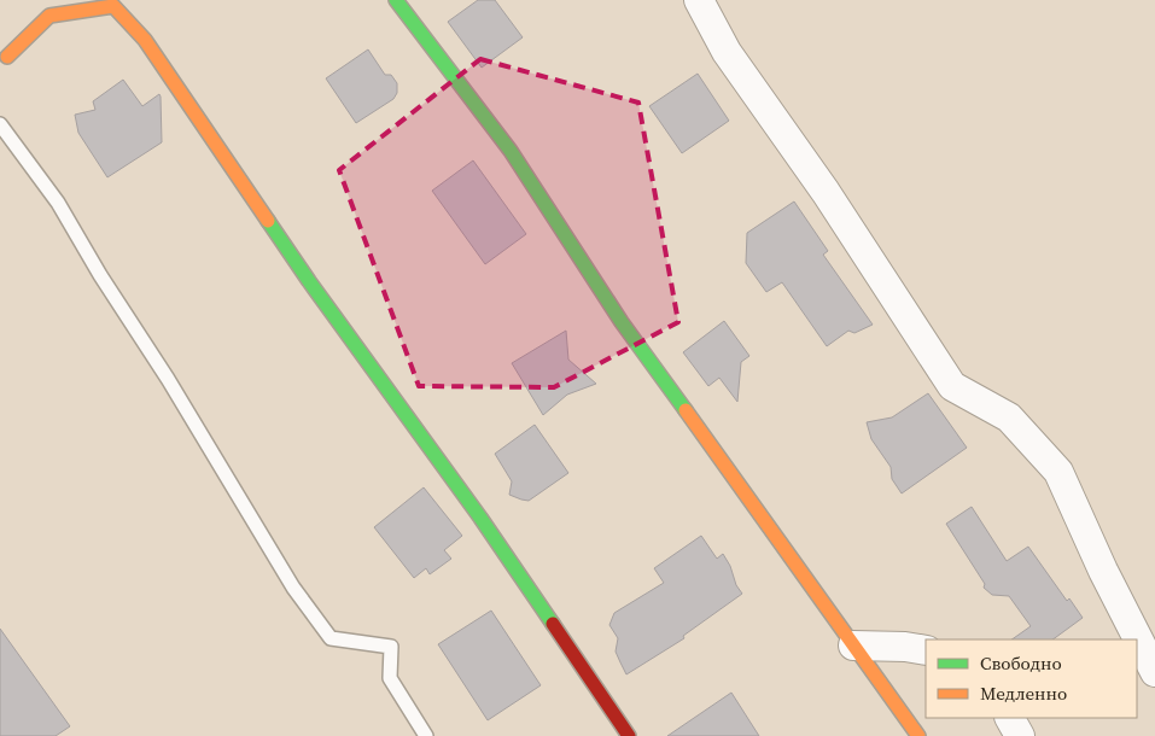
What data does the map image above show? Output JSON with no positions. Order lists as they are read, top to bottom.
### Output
{
  "legend": ["Свободно", "Медленно"]
}
